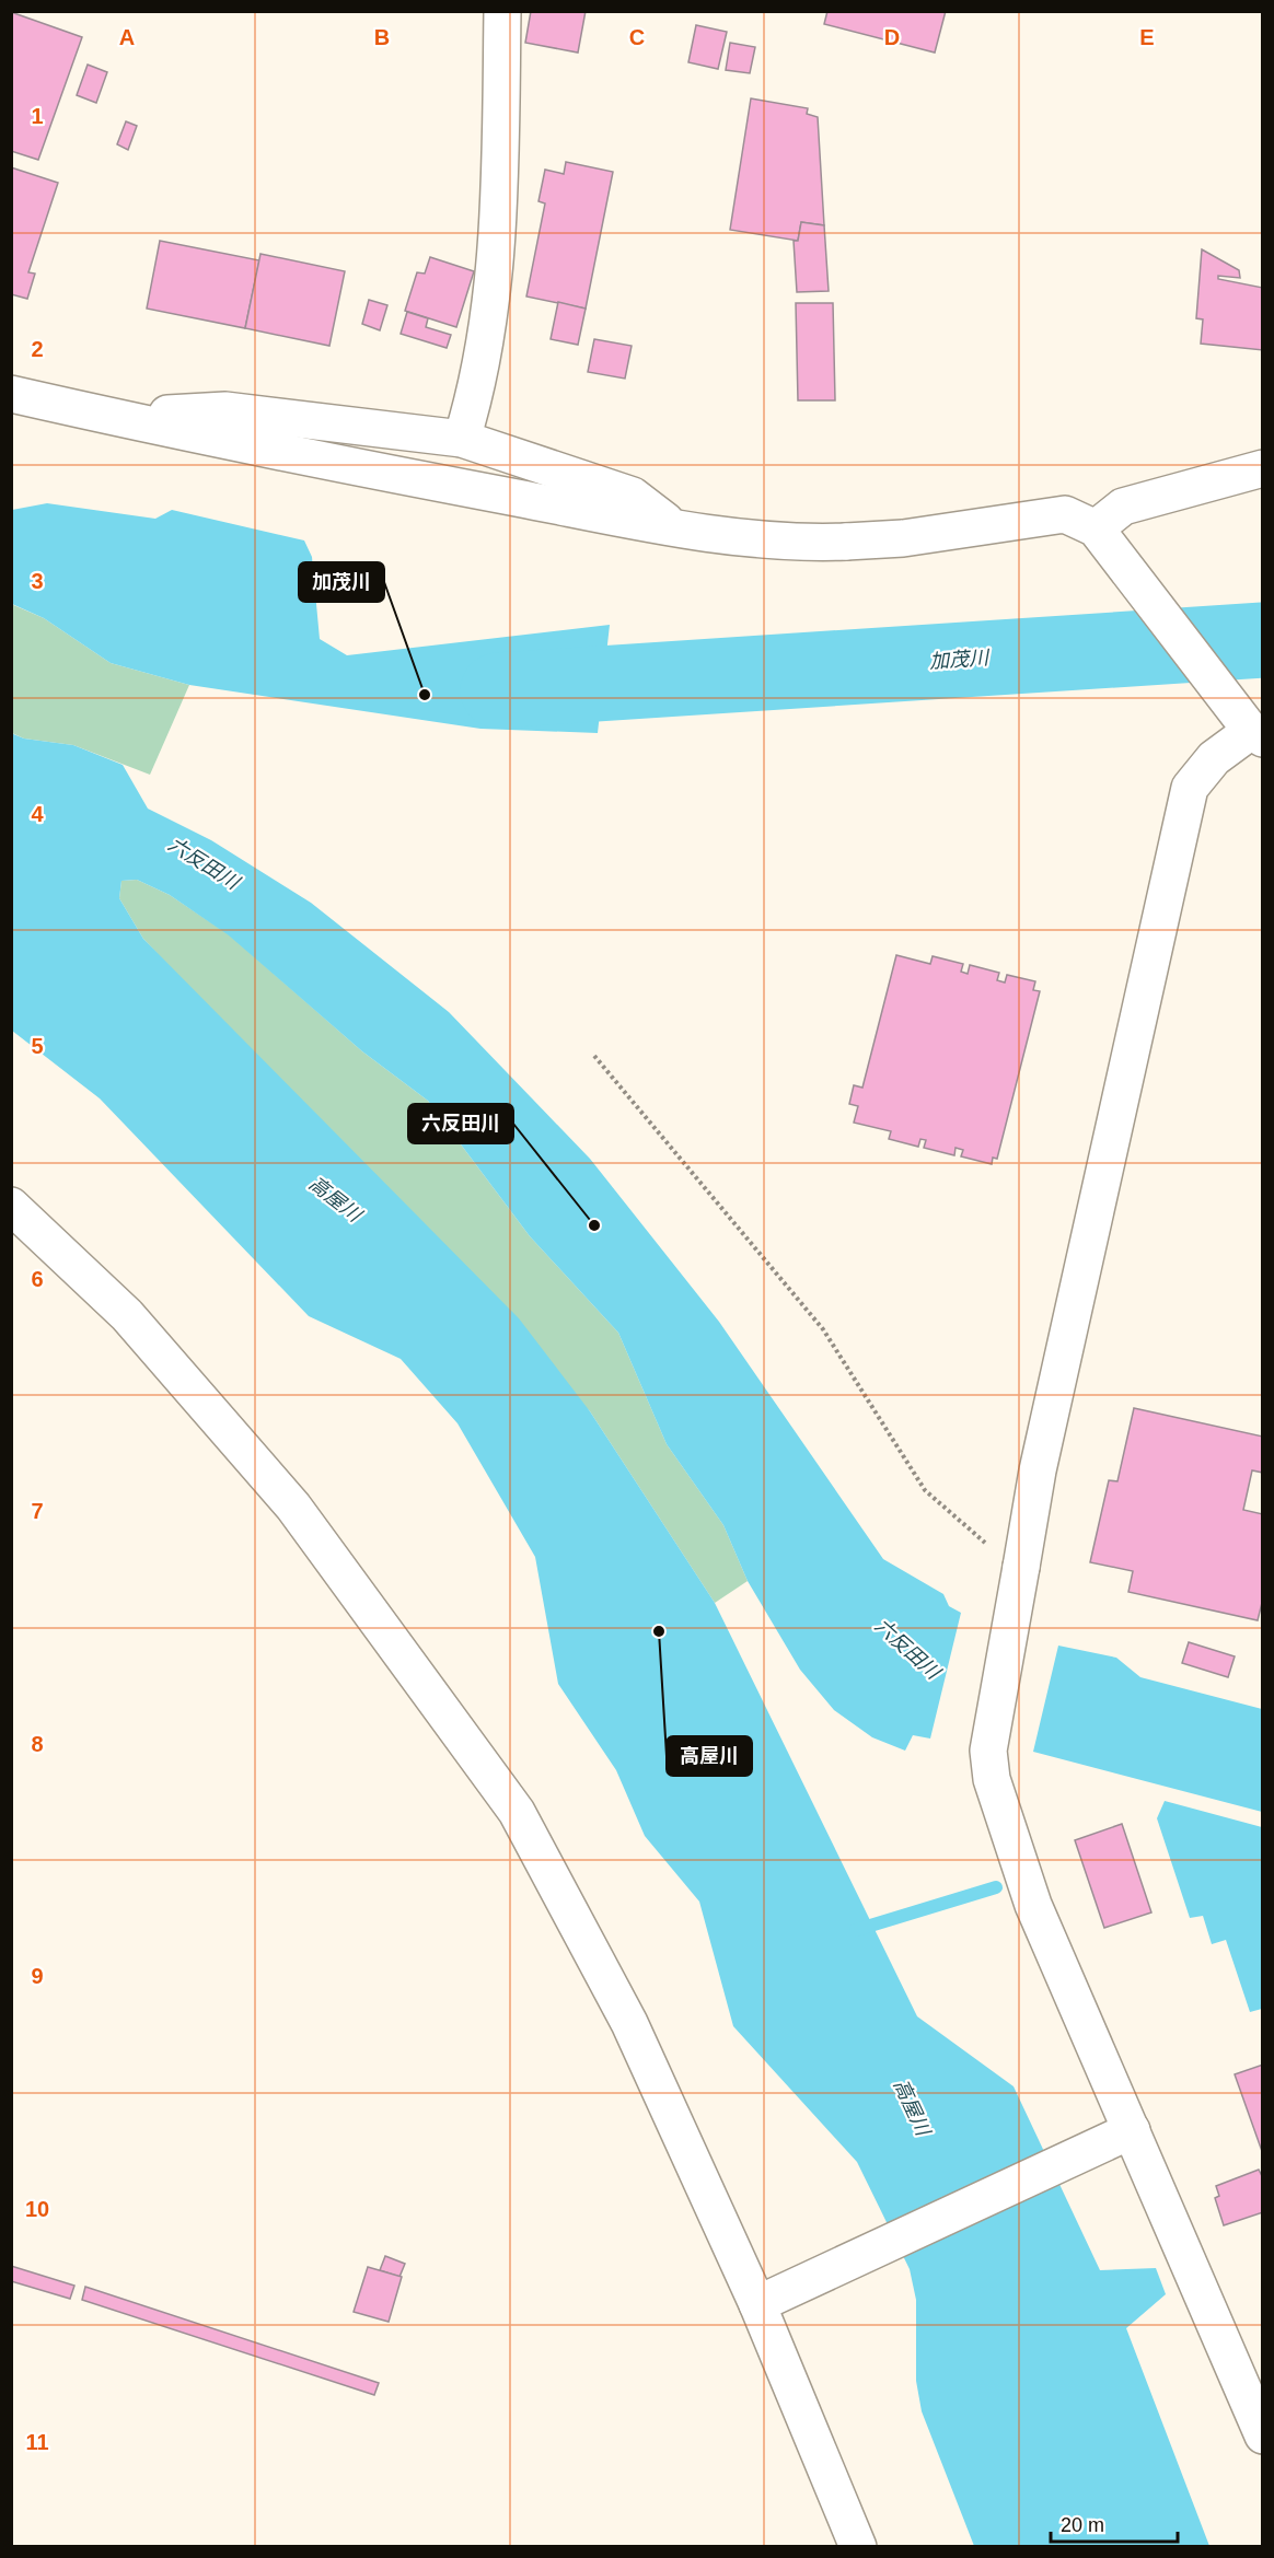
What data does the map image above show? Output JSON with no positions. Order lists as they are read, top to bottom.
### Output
{
  "water": ["加茂川", "六反田川", "高屋川"],
  "places": ["加茂川", "六反田川", "高屋川"],
  "scale_bar": "20 m",
  "grid": {
    "columns": [
      "A",
      "B",
      "C",
      "D",
      "E"
    ],
    "rows": [
      "1",
      "2",
      "3",
      "4",
      "5",
      "6",
      "7",
      "8",
      "9",
      "10",
      "11"
    ]
  }
}
